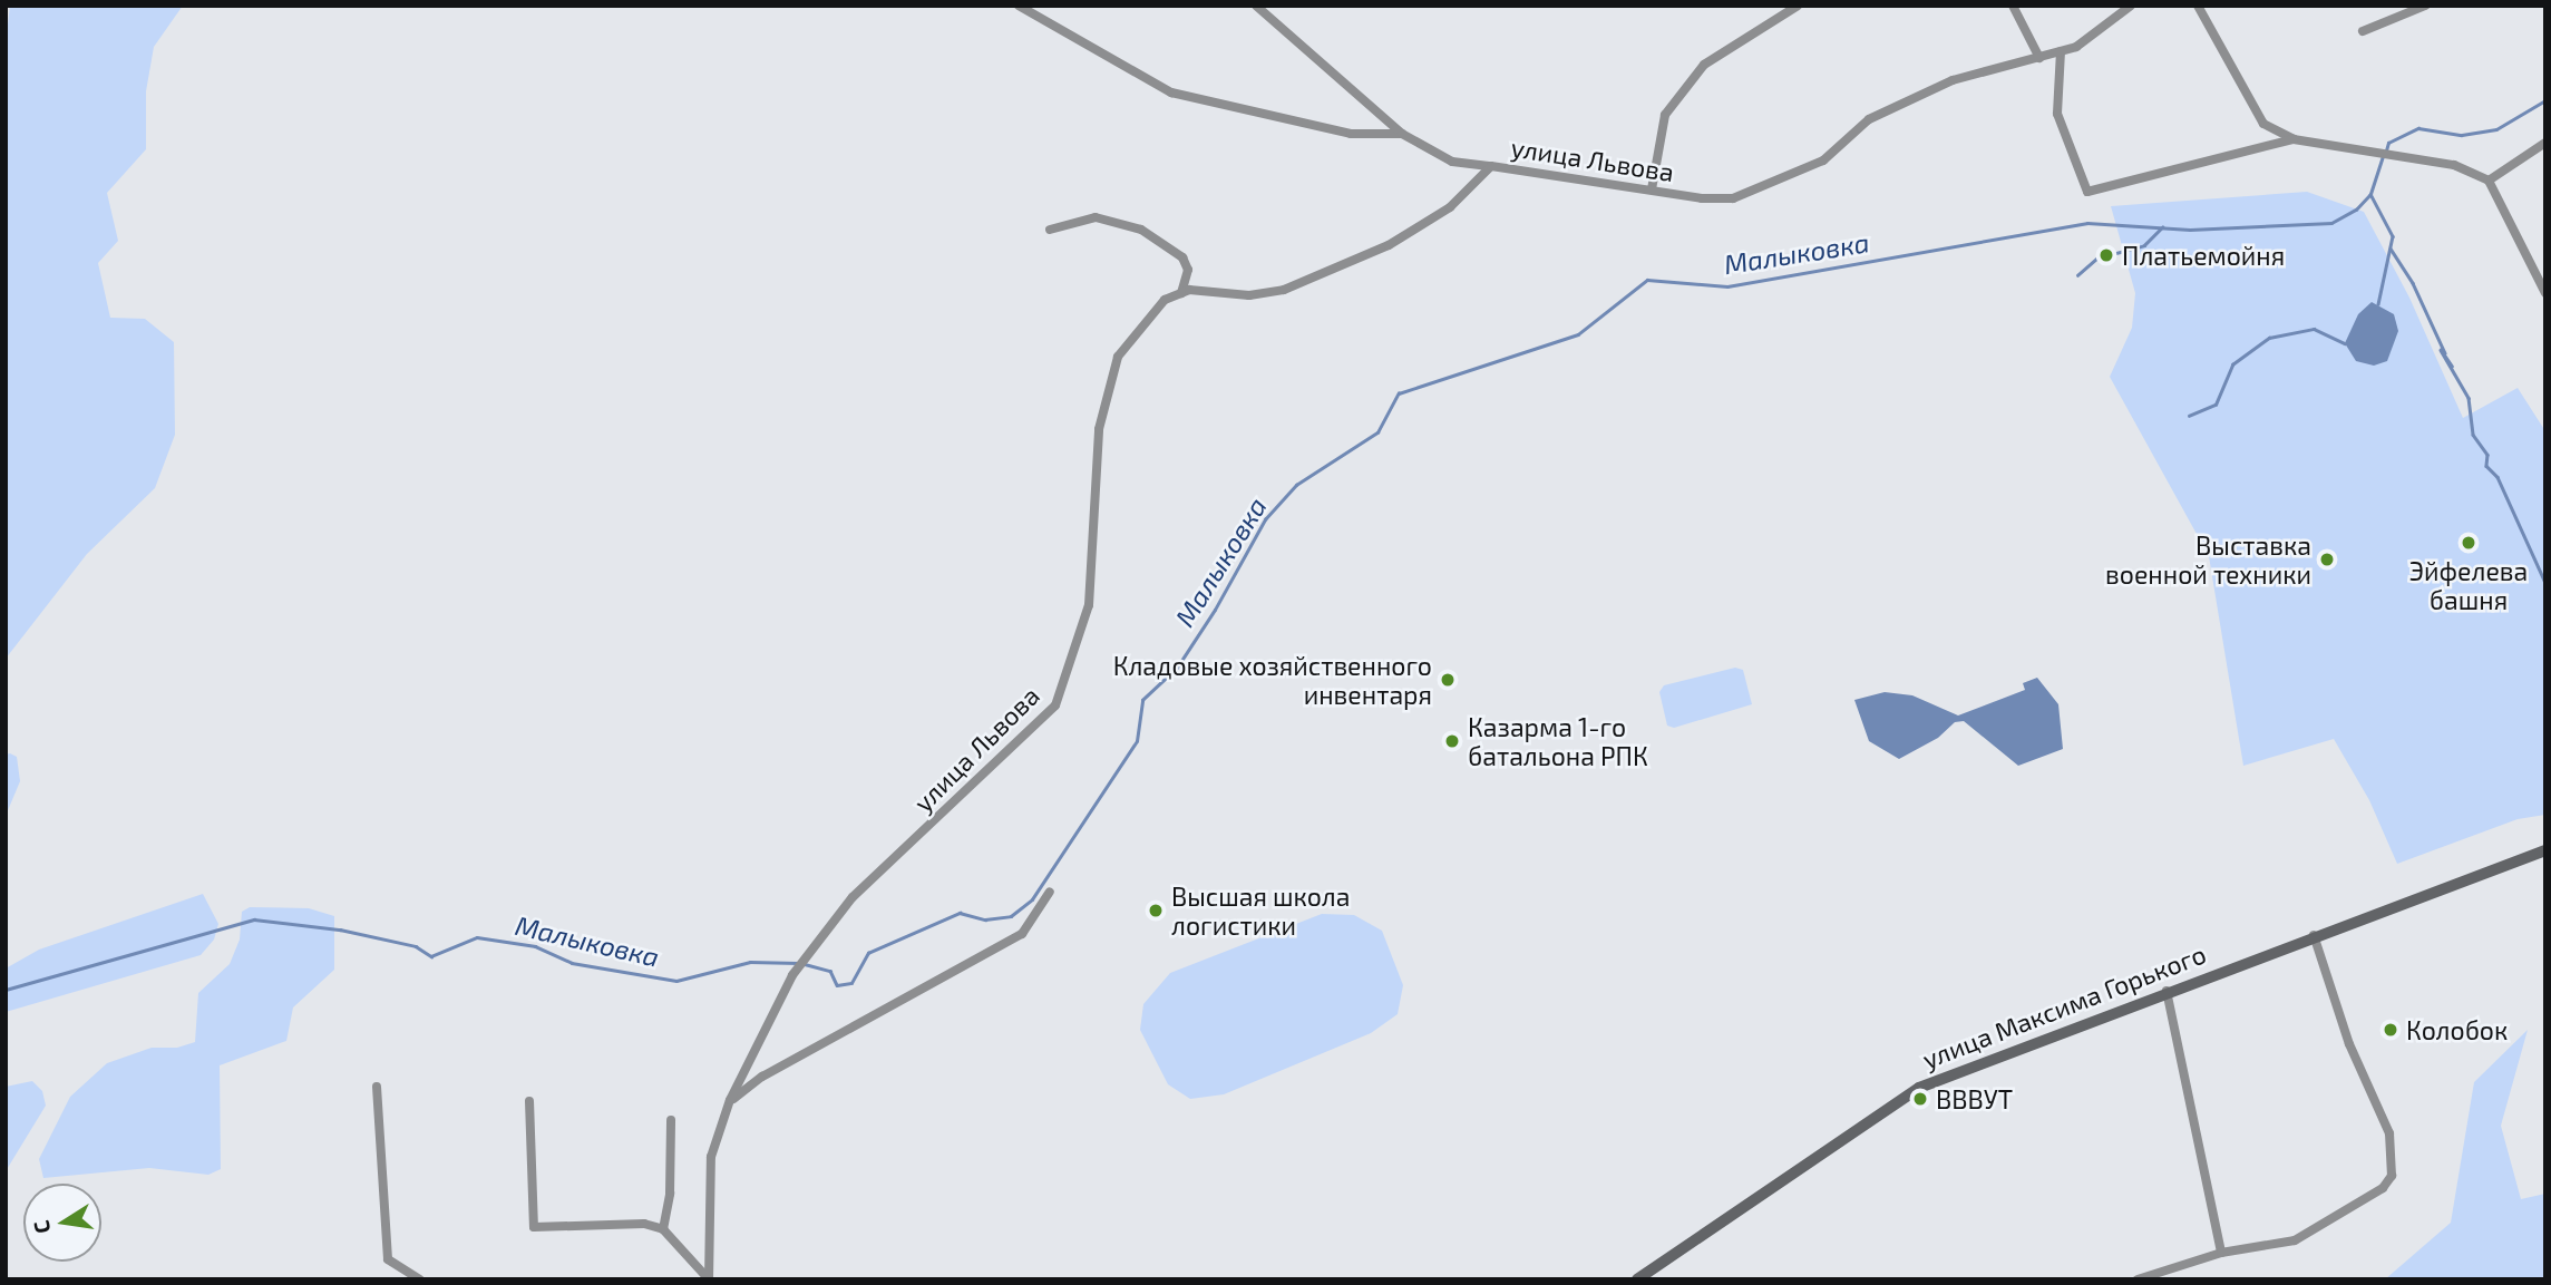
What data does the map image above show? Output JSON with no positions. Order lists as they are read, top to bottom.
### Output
{
  "streets": {
    "main road": ["улица Максима Горького"],
    "street": ["улица Львова"]
  },
  "water": ["Малыковка"],
  "places": [
    "Платьемойня",
    "Эйфелева башня",
    "Выставка военной техники",
    "Кладовые хозяйственного инвентаря",
    "Казарма 1-го батальона РПК",
    "Высшая школа логистики",
    "Колобок",
    "ВВВУТ"
  ],
  "north": "left"
}
